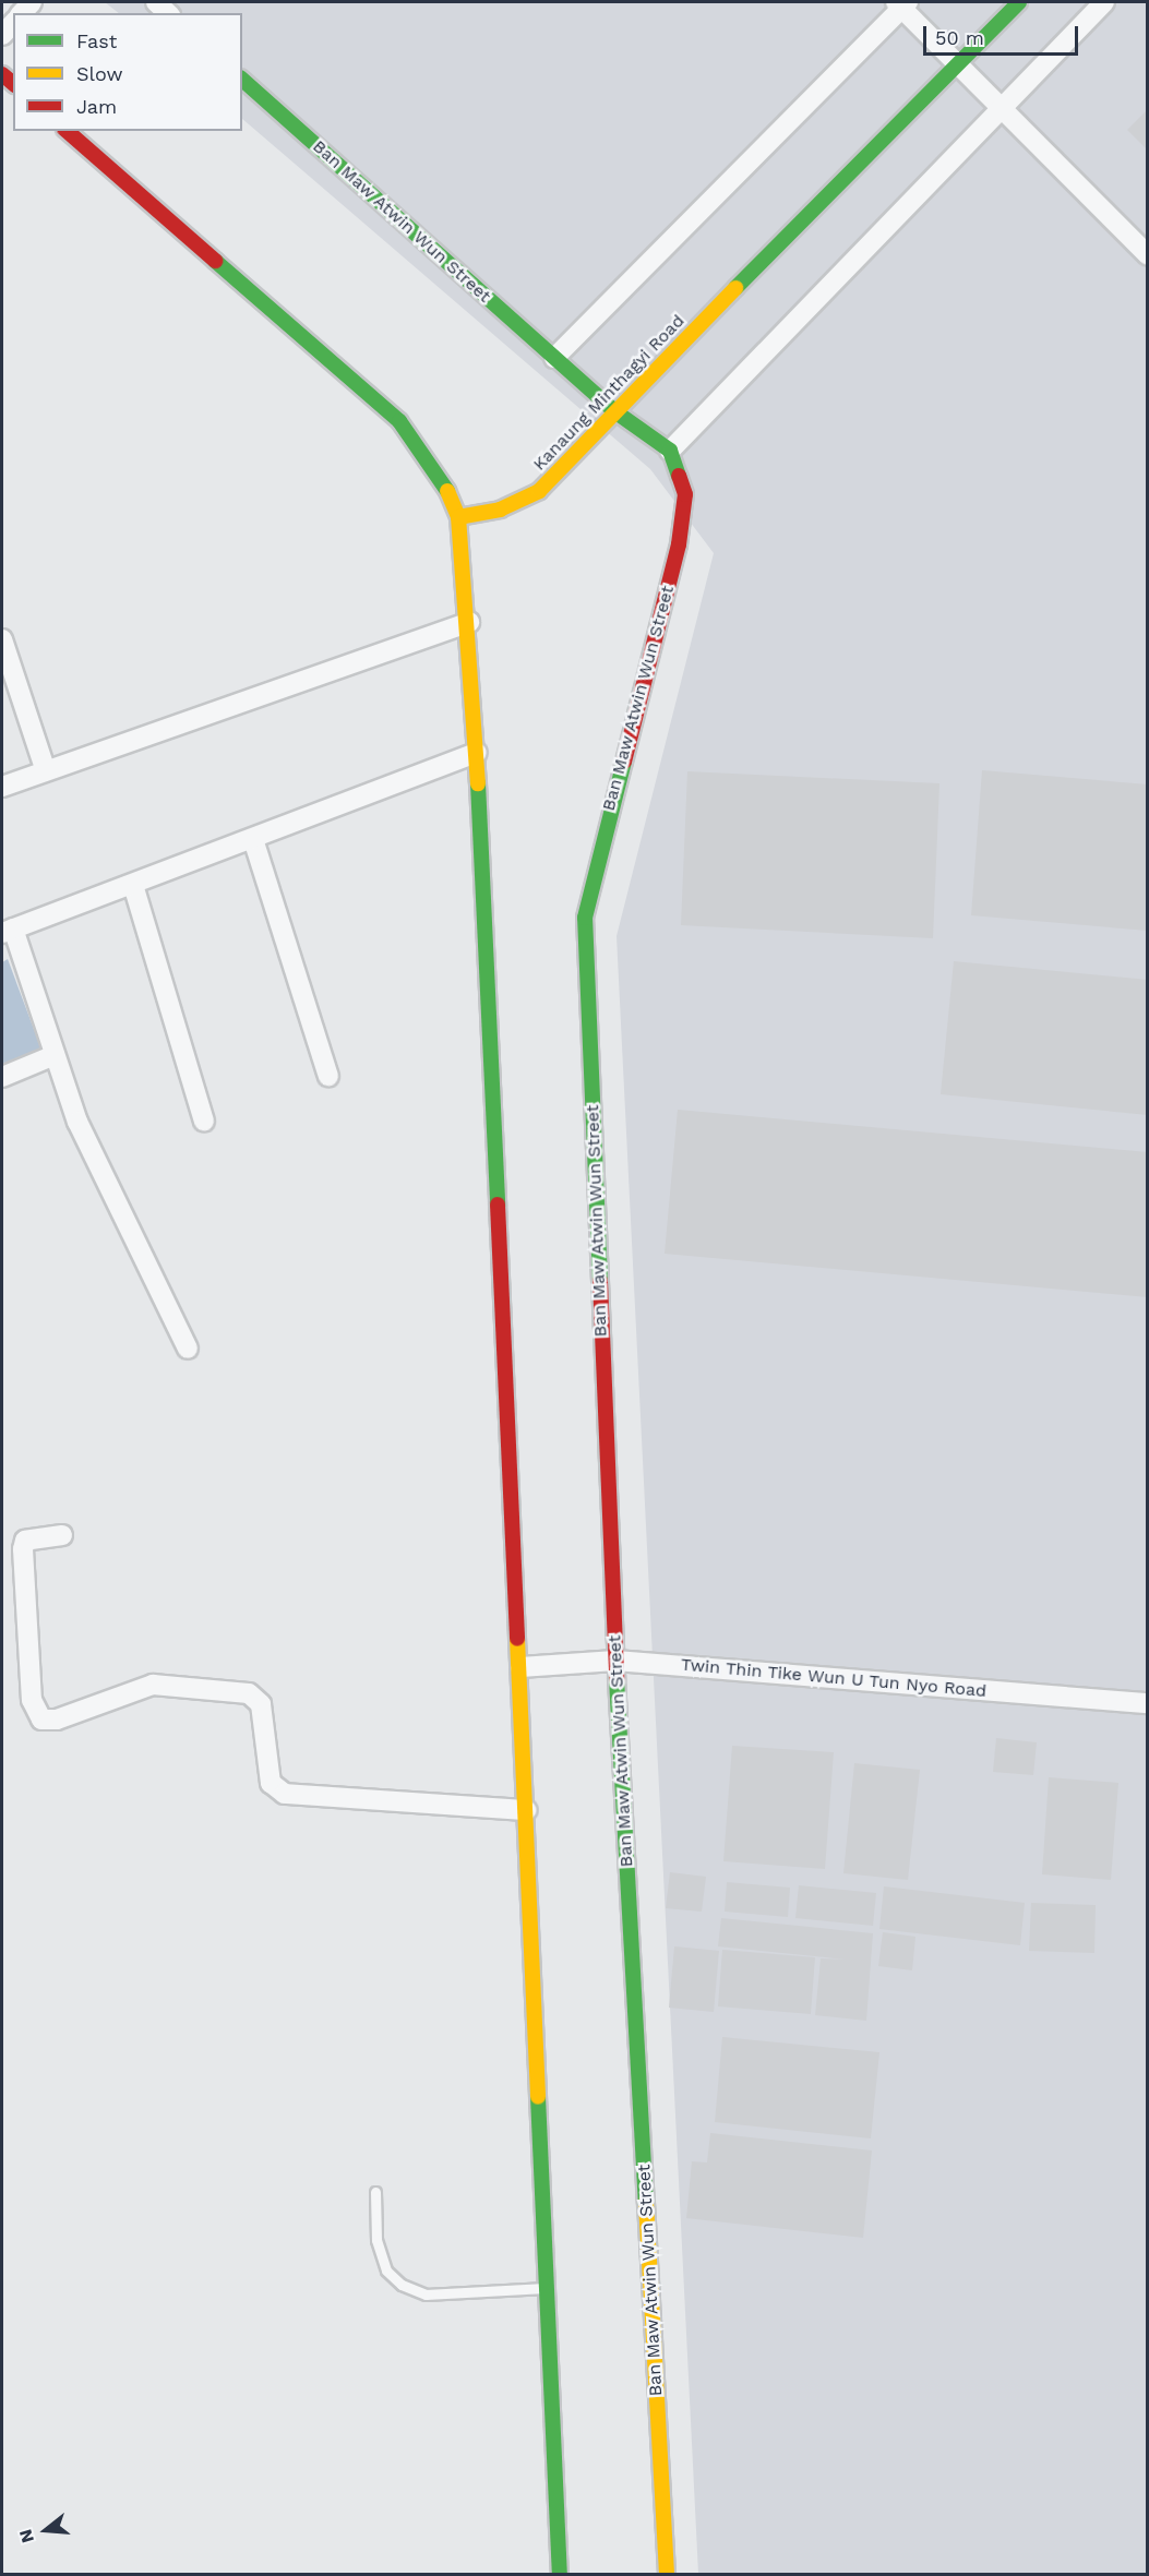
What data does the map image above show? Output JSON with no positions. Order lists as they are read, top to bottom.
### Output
{
  "streets": {
    "main road": ["Ban Maw Atwin Wun Street", "Kanaung Minthagyi Road"],
    "street": ["Twin Thin Tike Wun U Tun Nyo Road"]
  },
  "crossings": [
    ["Ban Maw Atwin Wun Street", "Kanaung Minthagyi Road"],
    ["Ban Maw Atwin Wun Street", "Twin Thin Tike Wun U Tun Nyo Road"]
  ],
  "legend": ["Fast", "Slow", "Jam"],
  "scale_bar": "50 m",
  "north": "left"
}
